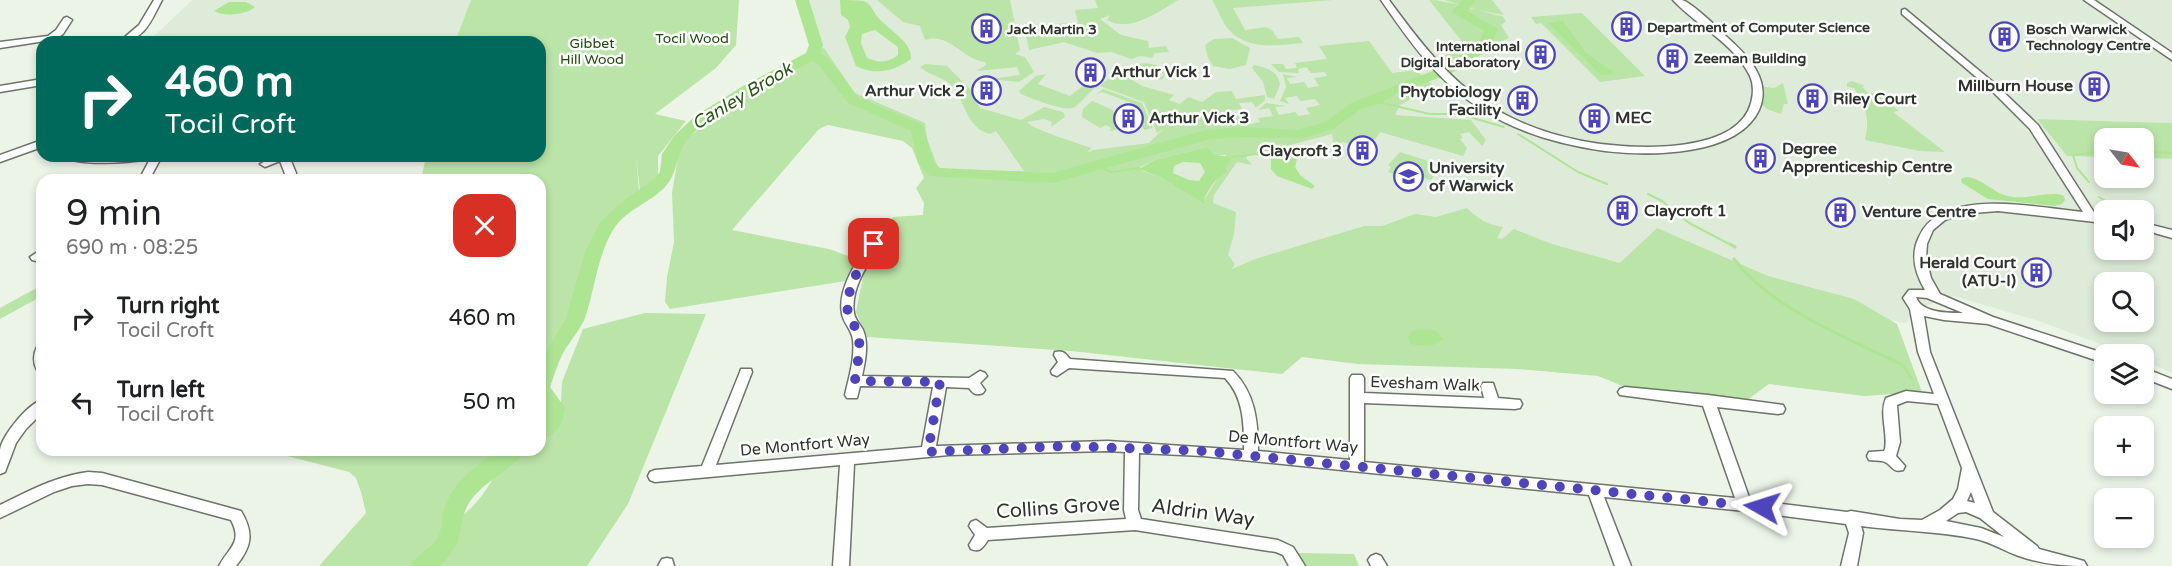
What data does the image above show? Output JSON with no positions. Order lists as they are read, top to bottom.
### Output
{
  "streets": {
    "street": [
      "Evesham Walk",
      "De Montfort Way",
      "Collins Grove",
      "Aldrin Way"
    ]
  },
  "crossings": [
    ["Evesham Walk", "De Montfort Way"],
    ["De Montfort Way", "Aldrin Way"],
    ["Collins Grove", "Aldrin Way"]
  ],
  "water": ["Canley Brook"],
  "parks": ["Tocil Wood", "Gibbet Hill Wood"],
  "places": {
    "building": [
      "Department of Computer Science",
      "Jack Martin 3",
      "Bosch Warwick Technology Centre",
      "International Digital Laboratory",
      "Zeeman Building",
      "Arthur Vick 1",
      "Millburn House",
      "Arthur Vick 2",
      "Riley Court",
      "Phytobiology Facility",
      "Arthur Vick 3",
      "MEC",
      "Claycroft 3",
      "Degree Apprenticeship Centre",
      "Claycroft 1",
      "Venture Centre",
      "Herald Court (ATU-I)"
    ],
    "school or university": ["University of Warwick"]
  },
  "north": "bottom right",
  "page": {
    "turn": ["460 m", "Tocil Croft"],
    "map_buttons": ["+", "−"],
    "heading": ["9 min", "690 m · 08:25"],
    "list": [
      {
        "name": "Turn right",
        "note": "Tocil Croft",
        "value": "460 m"
      },
      {
        "name": "Turn left",
        "note": "Tocil Croft",
        "value": "50 m"
      }
    ]
  }
}
